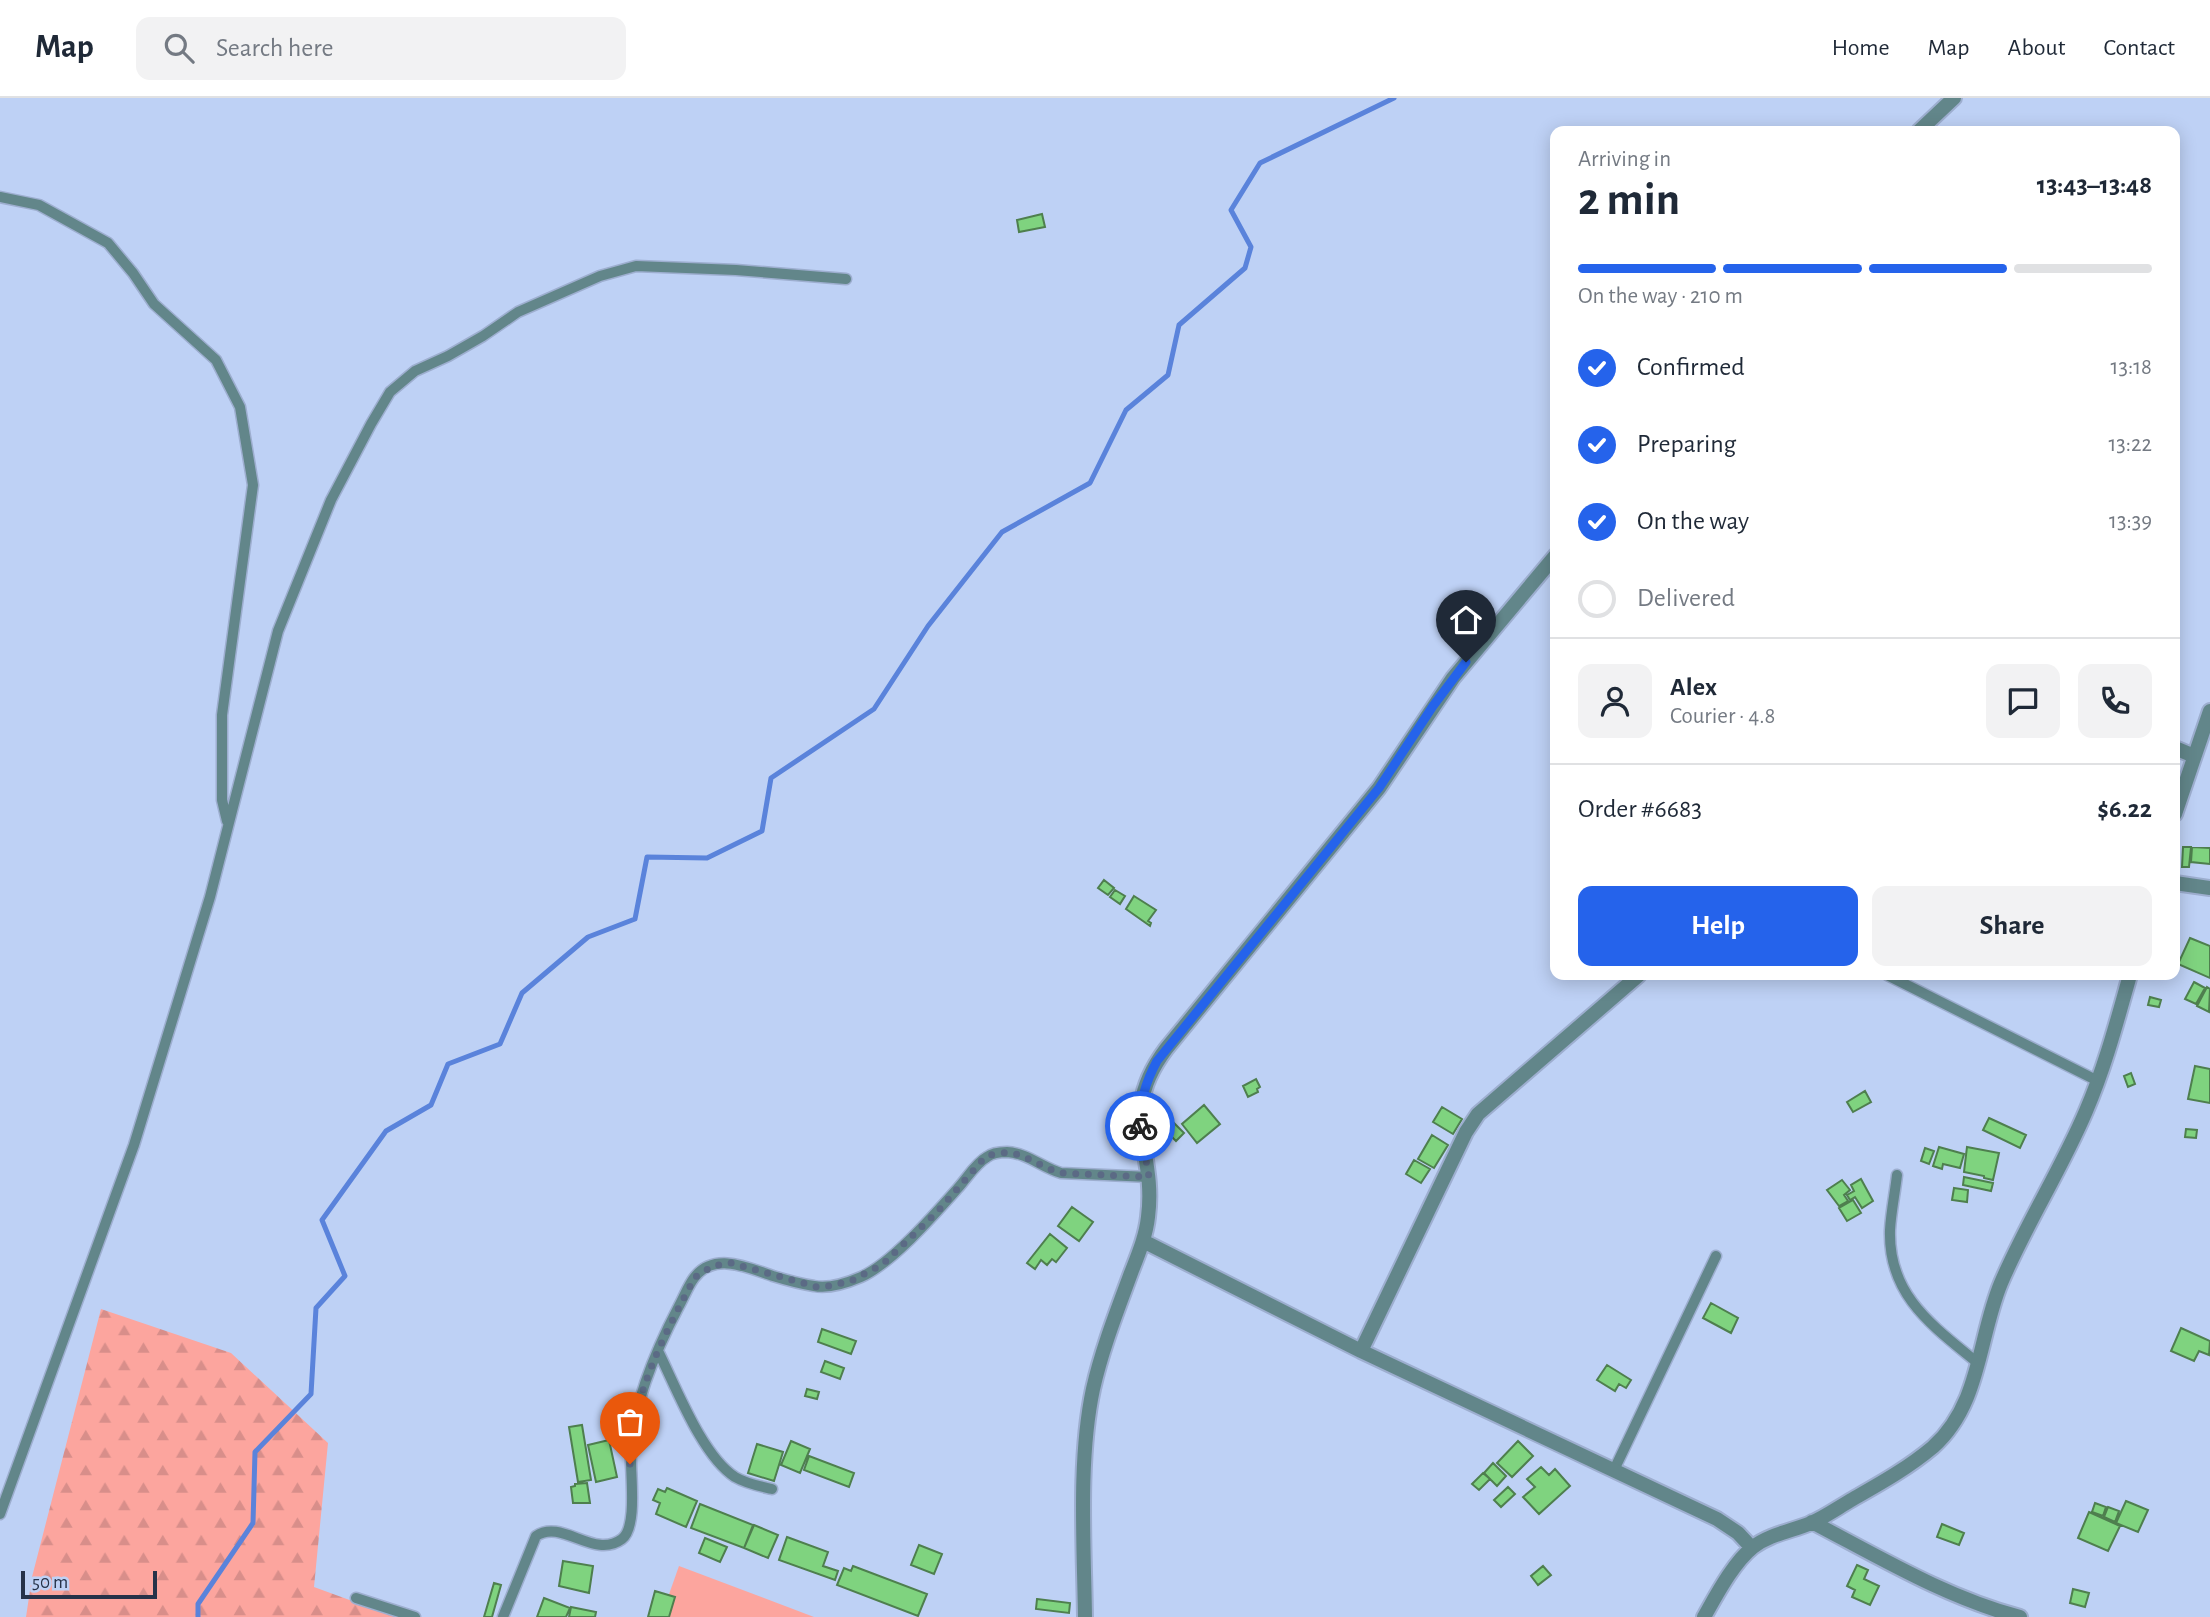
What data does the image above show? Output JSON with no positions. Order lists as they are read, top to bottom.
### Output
{
  "scale_bar": "50 m",
  "page": {
    "header": "Map",
    "search": "Search here",
    "nav": [
      "Home",
      "Map",
      "About",
      "Contact"
    ],
    "heading": ["2 min", "Arriving in", "13:43–13:48"],
    "panel": [
      "Alex",
      "Courier · 4.8",
      "Order #6683",
      "$6.22"
    ],
    "bar": "On the way · 210 m",
    "list": [
      ["Confirmed", "13:18"],
      ["Preparing", "13:22"],
      ["On the way", "13:39"],
      "Delivered"
    ],
    "buttons": ["Help", "Share"],
    "scale": "50 m"
  }
}
